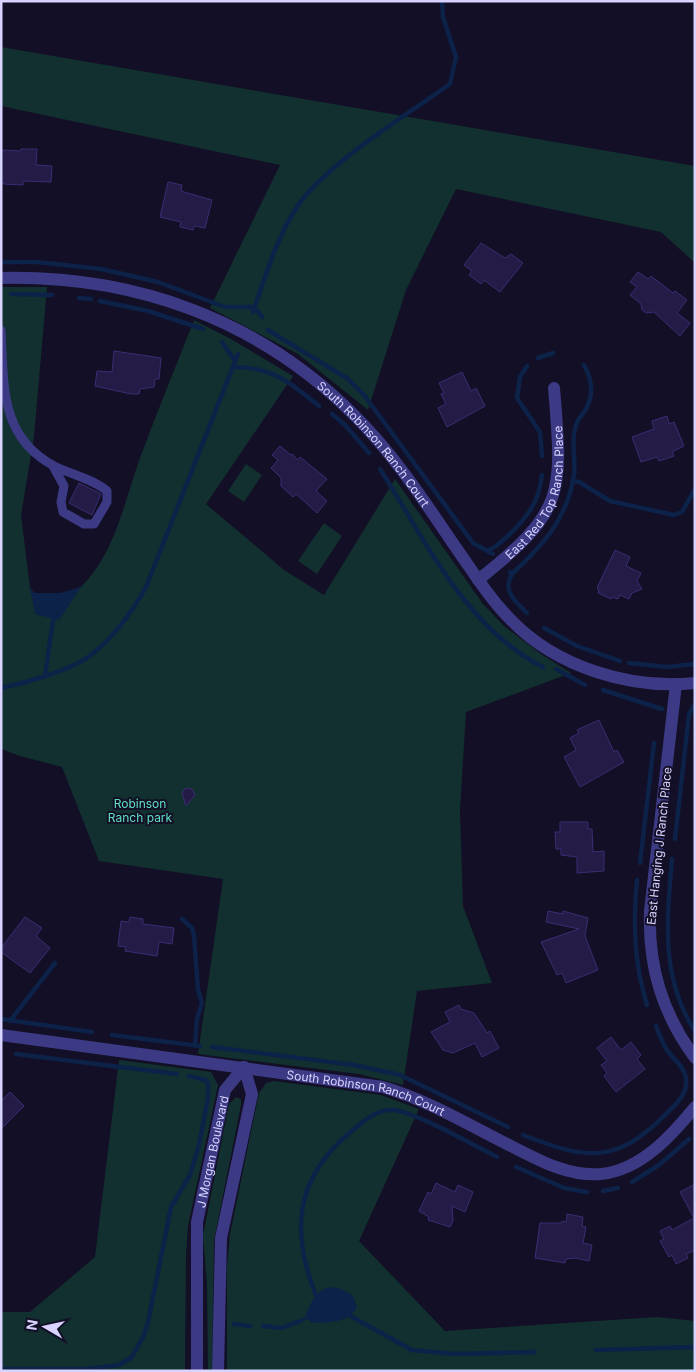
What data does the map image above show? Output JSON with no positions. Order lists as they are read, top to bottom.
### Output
{
  "streets": {
    "street": [
      "South Robinson Ranch Court",
      "East Red Top Ranch Place",
      "East Hanging J Ranch Place",
      "J Morgan Boulevard"
    ]
  },
  "crossings": [
    ["South Robinson Ranch Court", "East Red Top Ranch Place"],
    ["South Robinson Ranch Court", "East Hanging J Ranch Place"],
    ["South Robinson Ranch Court", "J Morgan Boulevard"]
  ],
  "parks": ["Robinson Ranch park"],
  "north": "left"
}
